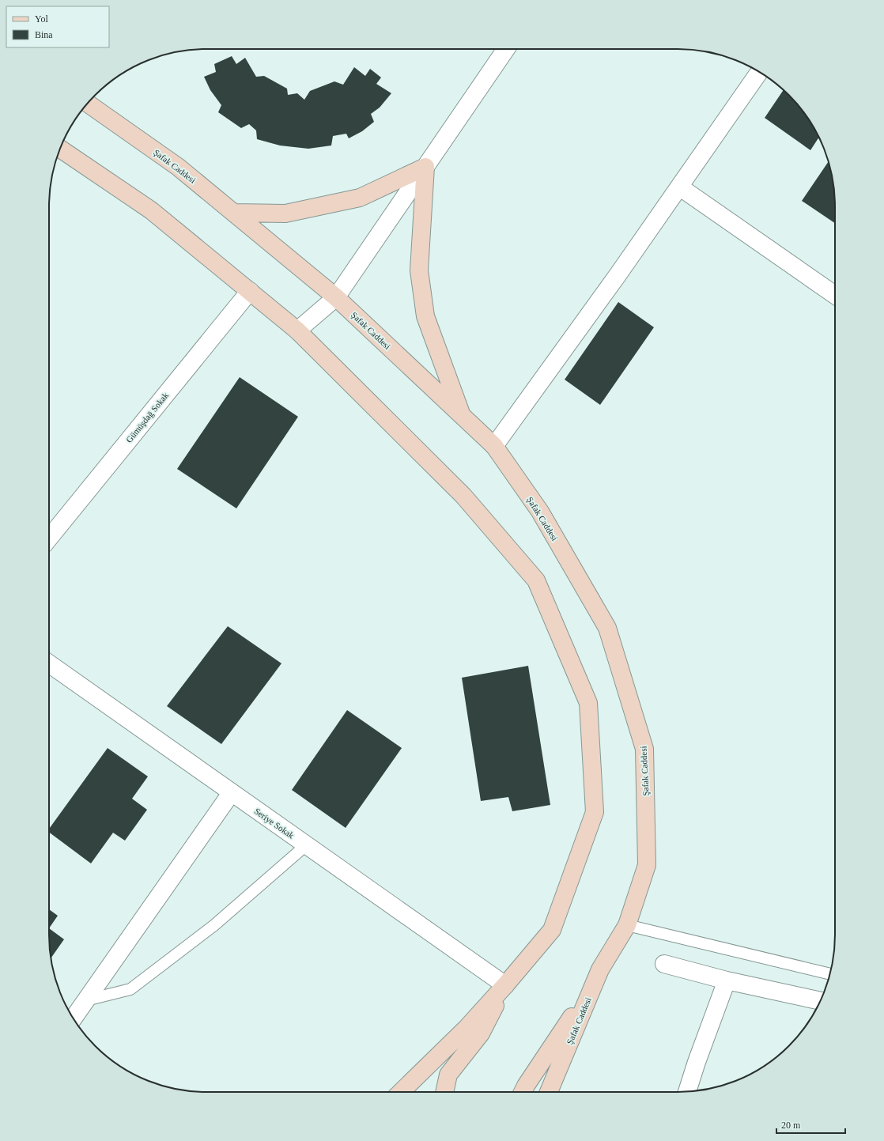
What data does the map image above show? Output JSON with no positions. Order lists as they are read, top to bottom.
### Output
{
  "streets": {
    "main road": ["Şafak Caddesi"],
    "street": ["Gümüşdağ Sokak", "Seriye Sokak"]
  },
  "legend": ["Yol", "Bina"],
  "scale_bar": "20 m"
}
